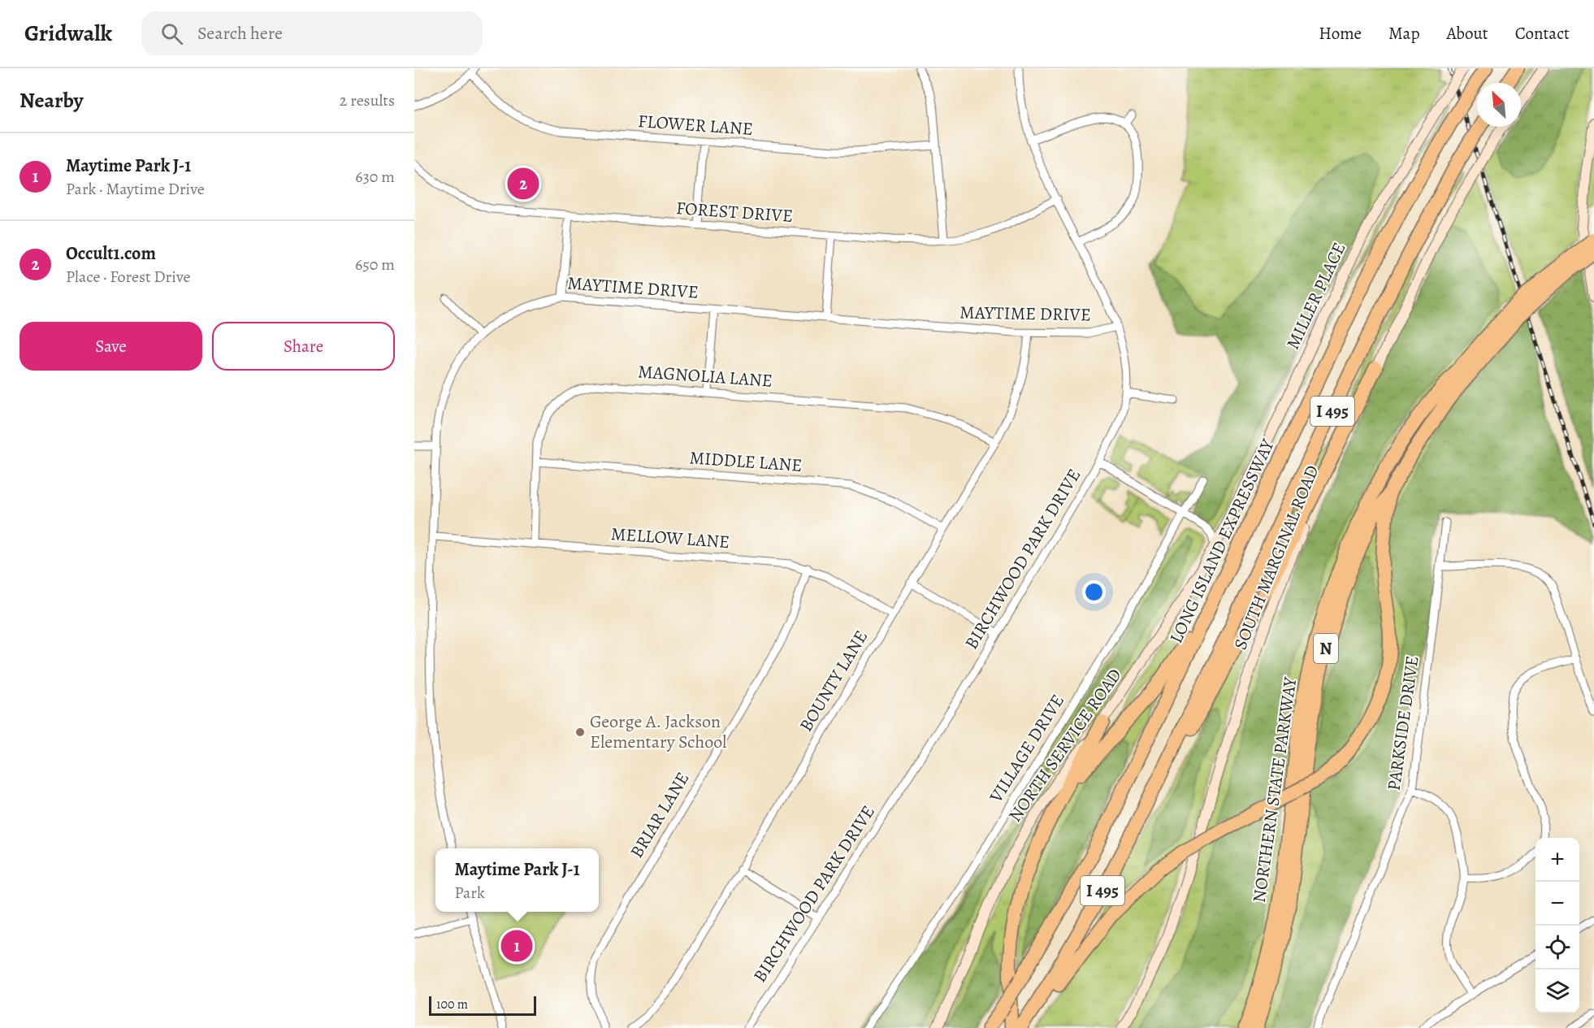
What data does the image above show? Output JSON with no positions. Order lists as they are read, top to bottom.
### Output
{
  "streets": {
    "highway": [
      "I 495",
      "LONG ISLAND EXPRESSWAY",
      "N",
      "NORTHERN STATE PARKWAY"
    ],
    "main road": ["MILLER PLACE", "SOUTH MARGINAL ROAD", "NORTH SERVICE ROAD"],
    "street": [
      "FLOWER LANE",
      "FOREST DRIVE",
      "MAYTIME DRIVE",
      "MAGNOLIA LANE",
      "MIDDLE LANE",
      "MELLOW LANE",
      "BIRCHWOOD PARK DRIVE",
      "BOUNTY LANE",
      "PARKSIDE DRIVE",
      "VILLAGE DRIVE",
      "BRIAR LANE"
    ]
  },
  "crossings": [
    ["FOREST DRIVE", "BIRCHWOOD PARK DRIVE"],
    ["MAYTIME DRIVE", "MELLOW LANE"],
    ["MAYTIME DRIVE", "BIRCHWOOD PARK DRIVE"],
    ["MAYTIME DRIVE", "BOUNTY LANE"],
    ["MILLER PLACE", "NORTH SERVICE ROAD"],
    ["MAGNOLIA LANE", "MIDDLE LANE"],
    ["MAGNOLIA LANE", "MELLOW LANE"],
    ["MAGNOLIA LANE", "BOUNTY LANE"],
    ["MIDDLE LANE", "BOUNTY LANE"],
    ["MELLOW LANE", "BOUNTY LANE"],
    ["MELLOW LANE", "BRIAR LANE"]
  ],
  "places": ["George A. Jackson Elementary School"],
  "scale_bar": "100 m",
  "north": "top left",
  "page": {
    "header": "Gridwalk",
    "search": "Search here",
    "nav": [
      "Home",
      "Map",
      "About",
      "Contact"
    ],
    "heading": ["Nearby", "2 results"],
    "list": [
      {
        "mark": "1",
        "name": "Maytime Park J-1",
        "note": "Park · Maytime Drive",
        "value": "630 m"
      },
      {
        "mark": "2",
        "name": "Occult1.com",
        "note": "Place · Forest Drive",
        "value": "650 m"
      }
    ],
    "pins": ["2", "1"],
    "buttons": ["Save", "Share"],
    "map_buttons": ["+", "−"],
    "popup": ["Maytime Park J-1", "Park"],
    "scale": "100 m"
  }
}
